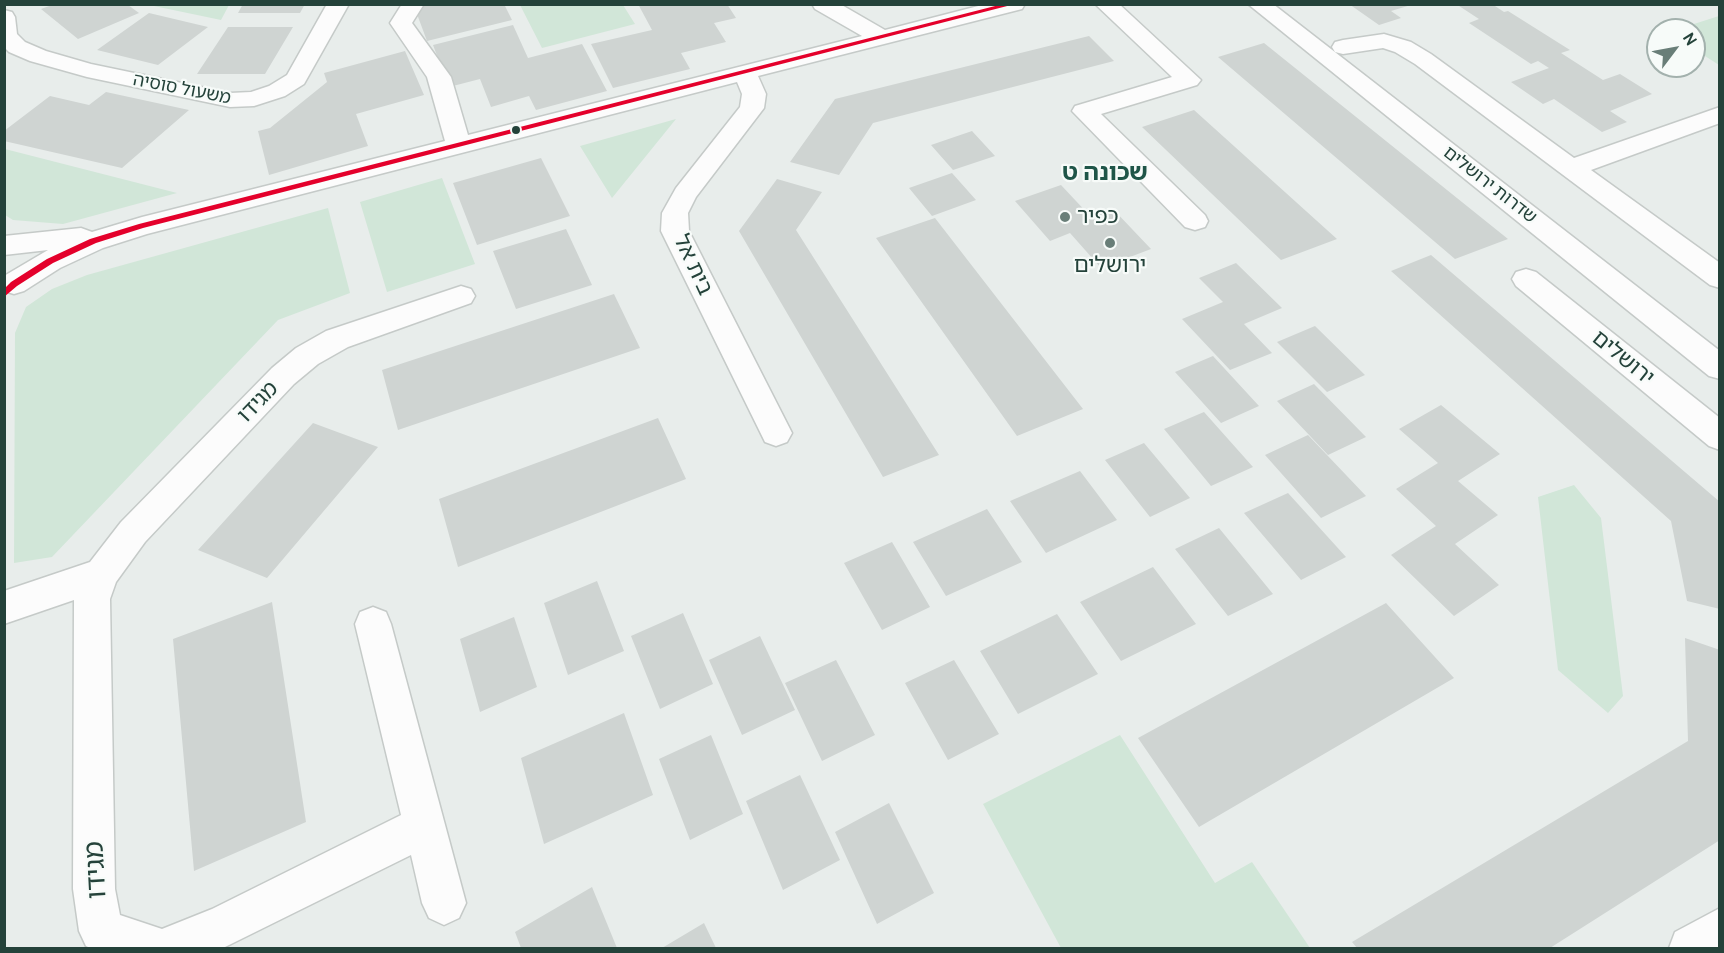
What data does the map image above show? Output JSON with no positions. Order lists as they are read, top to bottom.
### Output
{
  "streets": {
    "street": [
      "משעול סוסיה",
      "שדרות ירושלים",
      "בית אל",
      "ירושלים",
      "מגידו"
    ]
  },
  "districts": ["שכונה ט"],
  "places": ["כפיר", "ירושלים"],
  "north": "top right"
}
